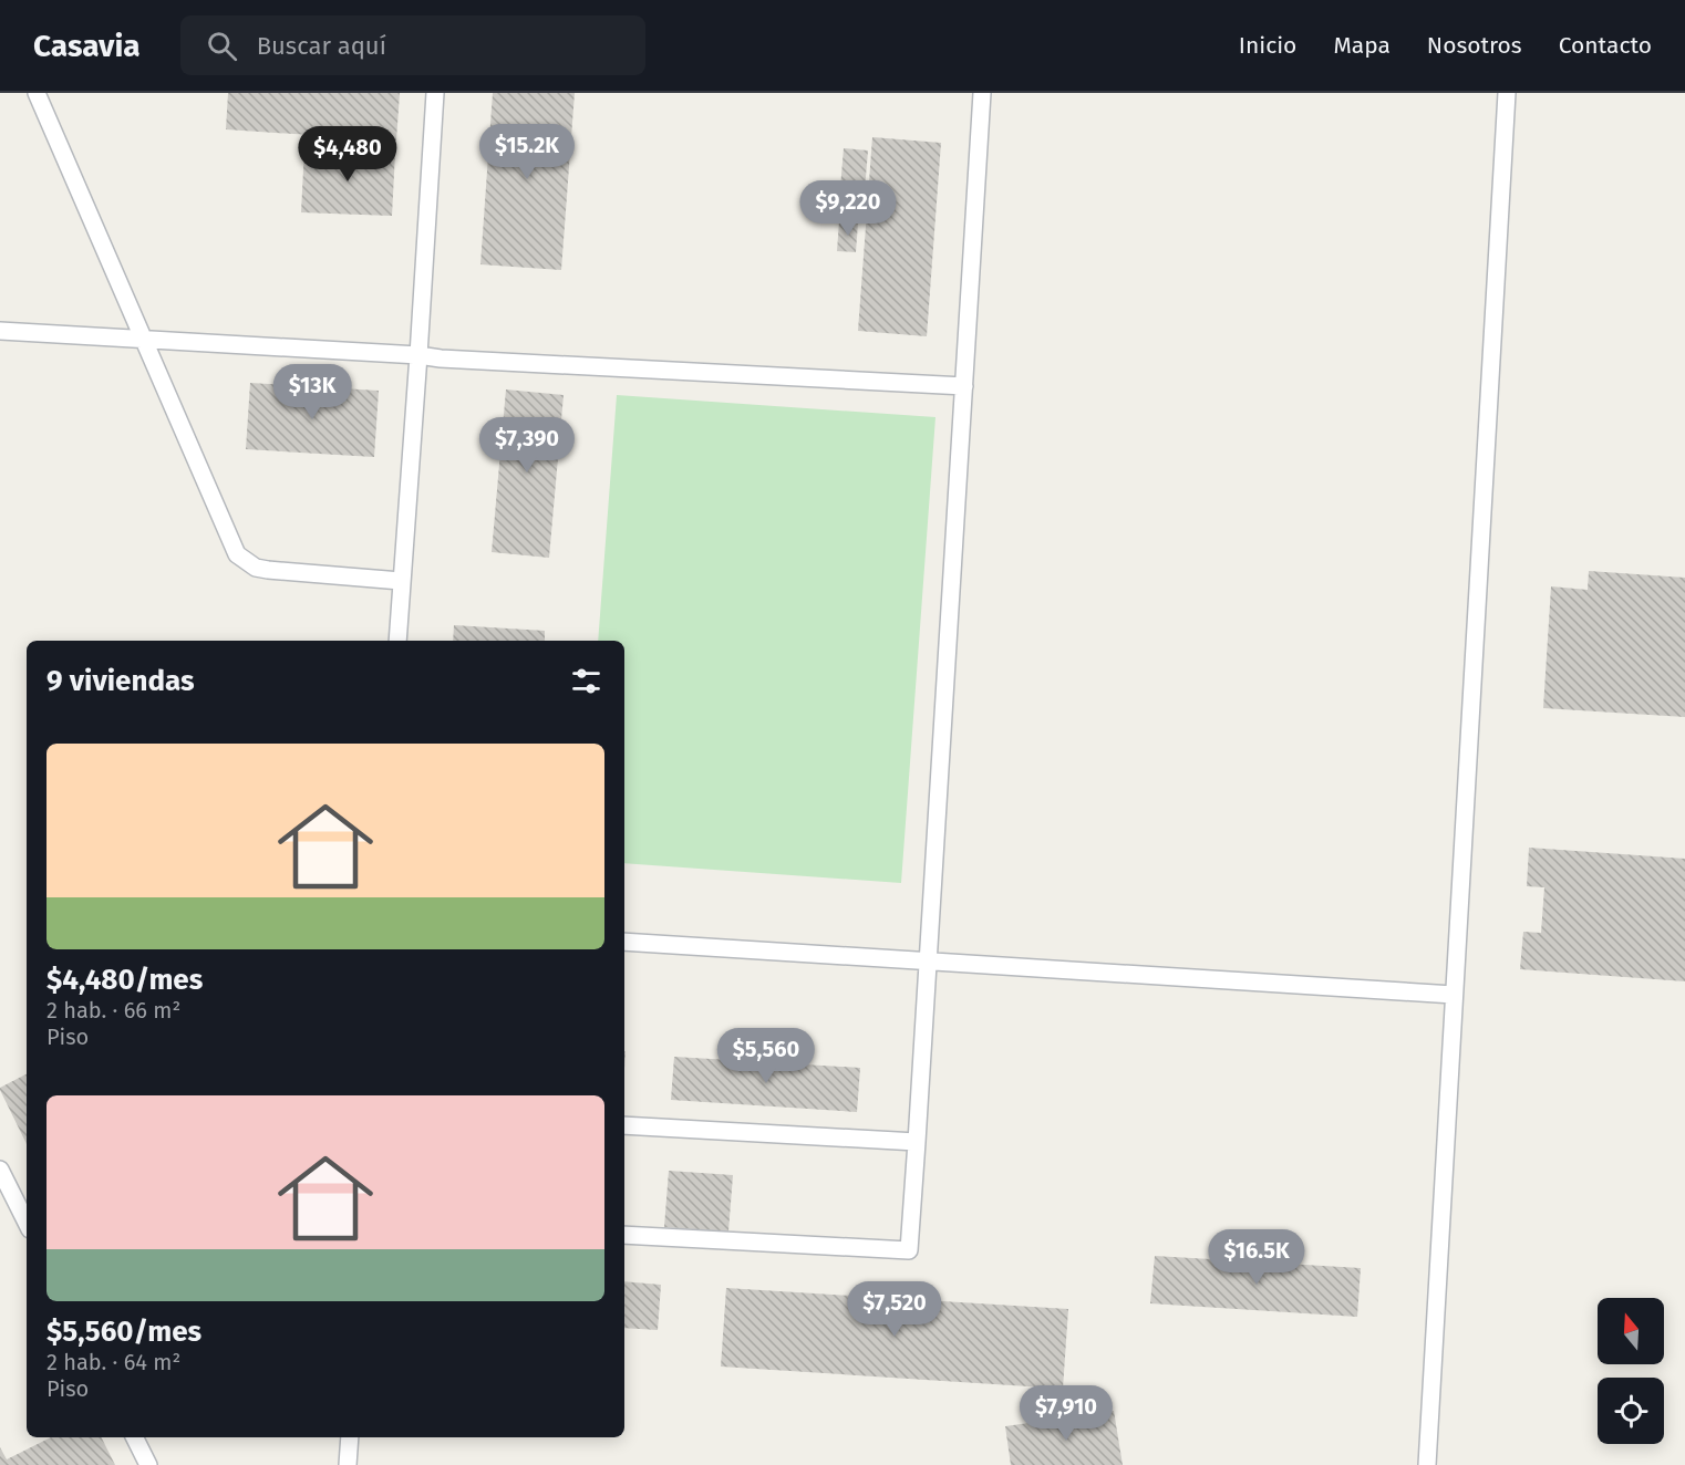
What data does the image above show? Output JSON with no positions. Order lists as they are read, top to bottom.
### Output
{
  "north": "top",
  "page": {
    "header": "Casavia",
    "search": "Buscar aquí",
    "nav": [
      "Inicio",
      "Mapa",
      "Nosotros",
      "Contacto"
    ],
    "price": [
      "$15.2K",
      "$4,480",
      "$9,220",
      "$13K",
      "$7,390",
      "$5,560",
      "$16.5K",
      "$7,520",
      "$7,910"
    ],
    "heading": "9 viviendas",
    "list": [
      {
        "name": "$4,480/mes",
        "note": "2 hab. · 66 m² · Piso"
      },
      {
        "name": "$5,560/mes",
        "note": "2 hab. · 64 m² · Piso"
      }
    ]
  }
}
